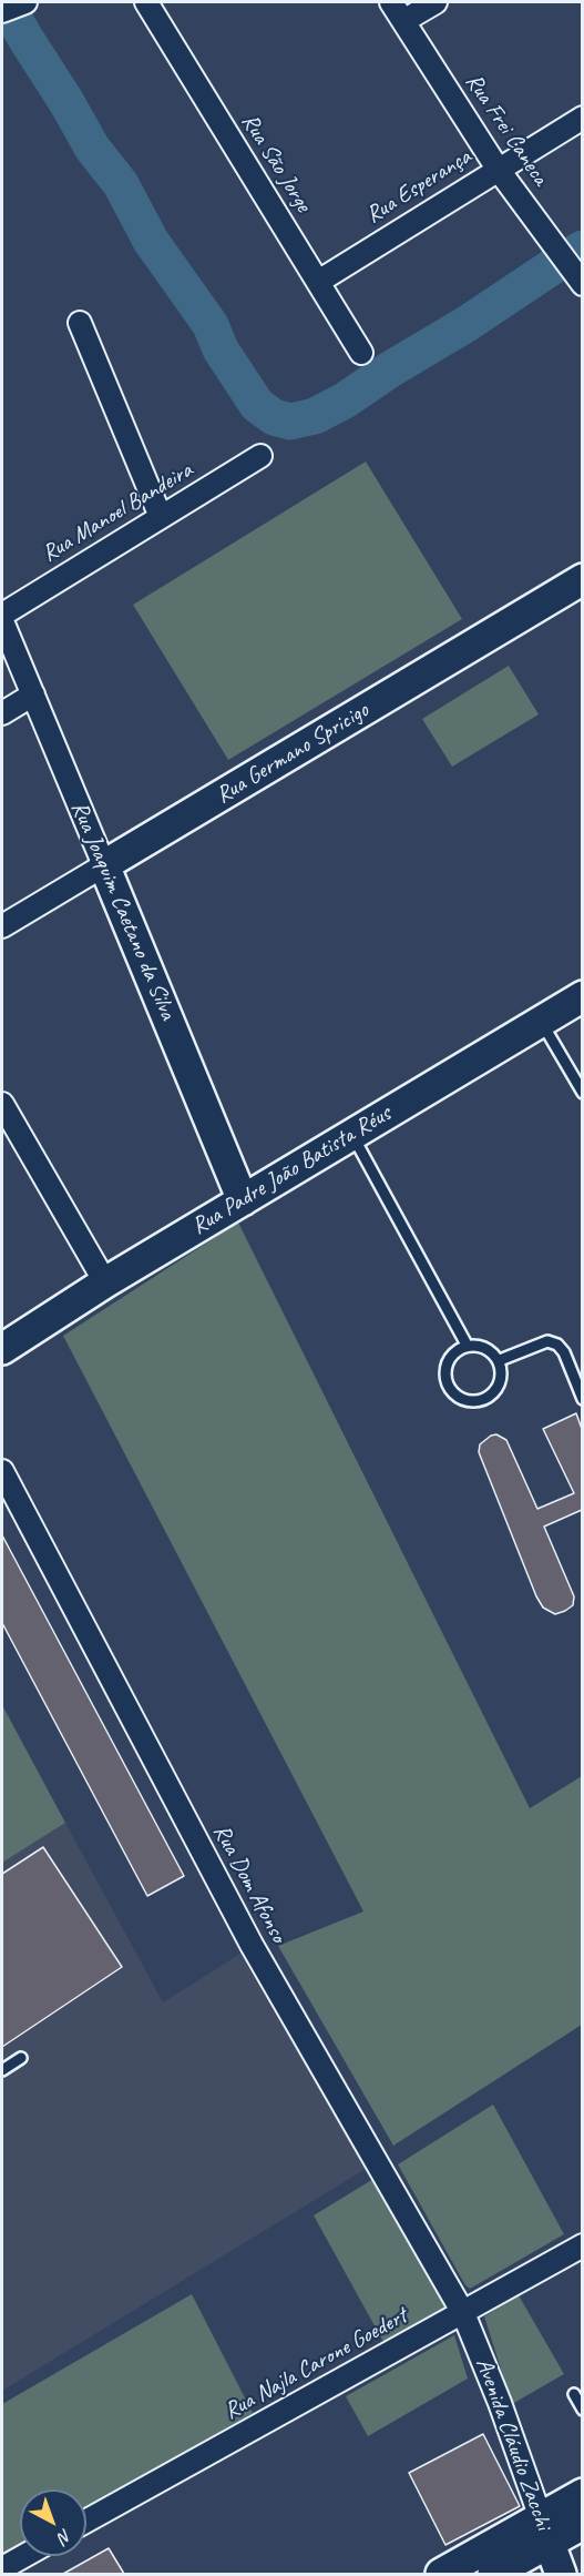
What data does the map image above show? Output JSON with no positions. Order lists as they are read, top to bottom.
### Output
{
  "streets": {
    "main road": [
      "Rua Germano Spricigo",
      "Rua Joaquim Caetano da Silva",
      "Rua Padre João Batista Réus",
      "Avenida Cláudio Zacchi"
    ],
    "street": [
      "Rua Frei Caneca",
      "Rua São Jorge",
      "Rua Esperança",
      "Rua Manoel Bandeira",
      "Rua Dom Afonso",
      "Rua Najla Carone Goedert"
    ]
  },
  "crossings": [
    ["Rua Frei Caneca", "Rua Esperança"],
    ["Rua São Jorge", "Rua Esperança"],
    ["Rua Germano Spricigo", "Rua Joaquim Caetano da Silva"],
    ["Rua Joaquim Caetano da Silva", "Rua Padre João Batista Réus"],
    ["Rua Dom Afonso", "Rua Najla Carone Goedert"],
    ["Rua Dom Afonso", "Avenida Cláudio Zacchi"],
    ["Rua Najla Carone Goedert", "Avenida Cláudio Zacchi"]
  ],
  "north": "bottom right"
}
